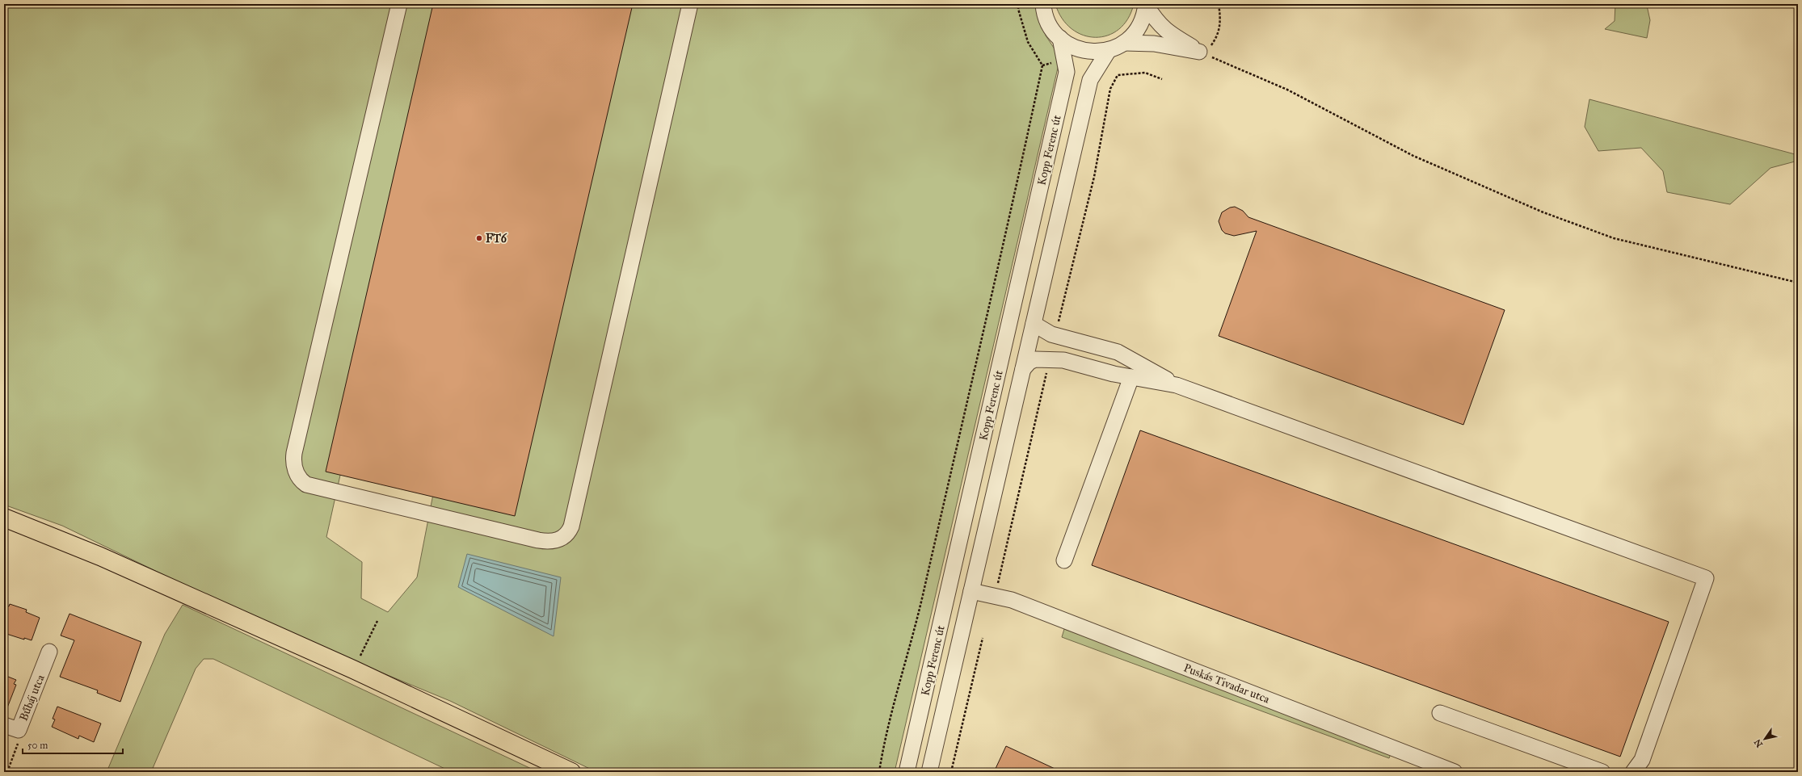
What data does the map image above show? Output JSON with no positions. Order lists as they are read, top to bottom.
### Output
{
  "streets": {
    "street": ["Kopp Ferenc út", "Puskás Tivadar utca", "Bűbáj utca"]
  },
  "crossings": [
    ["Kopp Ferenc út", "Puskás Tivadar utca"]
  ],
  "places": ["FT6"],
  "scale_bar": "50 m",
  "north": "bottom left"
}
